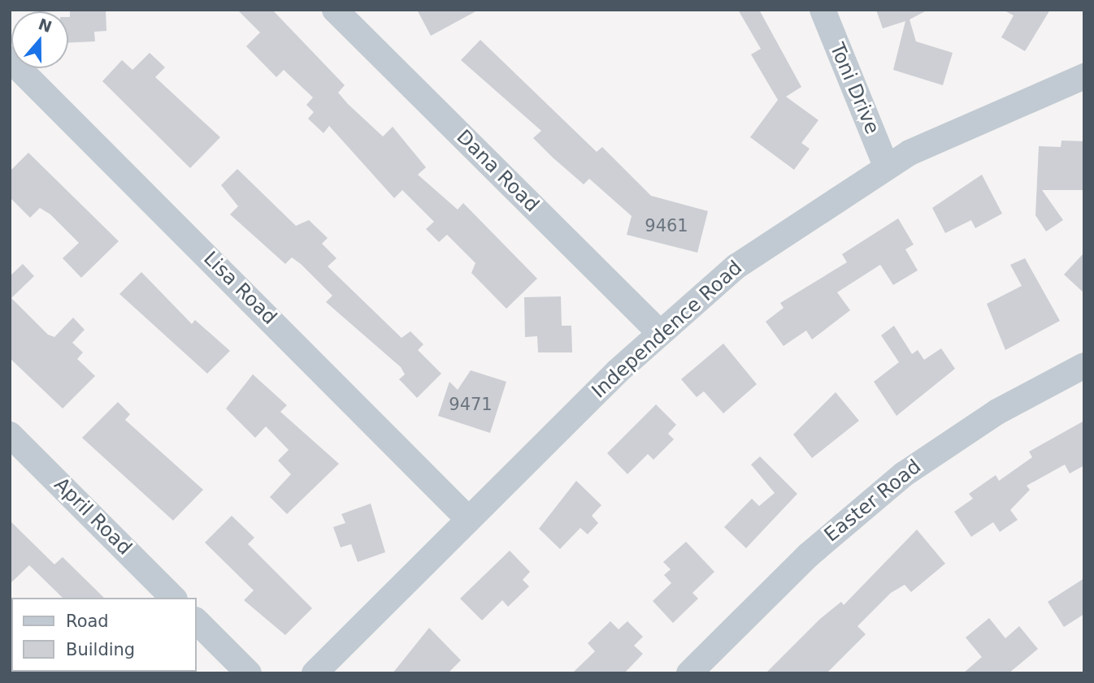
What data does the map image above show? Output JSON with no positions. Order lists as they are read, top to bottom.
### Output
{
  "streets": {
    "street": [
      "Toni Drive",
      "Dana Road",
      "Lisa Road",
      "Independence Road",
      "Easter Road",
      "April Road"
    ]
  },
  "crossings": [
    ["Toni Drive", "Independence Road"],
    ["Dana Road", "Independence Road"],
    ["Lisa Road", "Independence Road"]
  ],
  "house_numbers": ["9461", "9471"],
  "legend": ["Road", "Building"],
  "north": "top"
}
